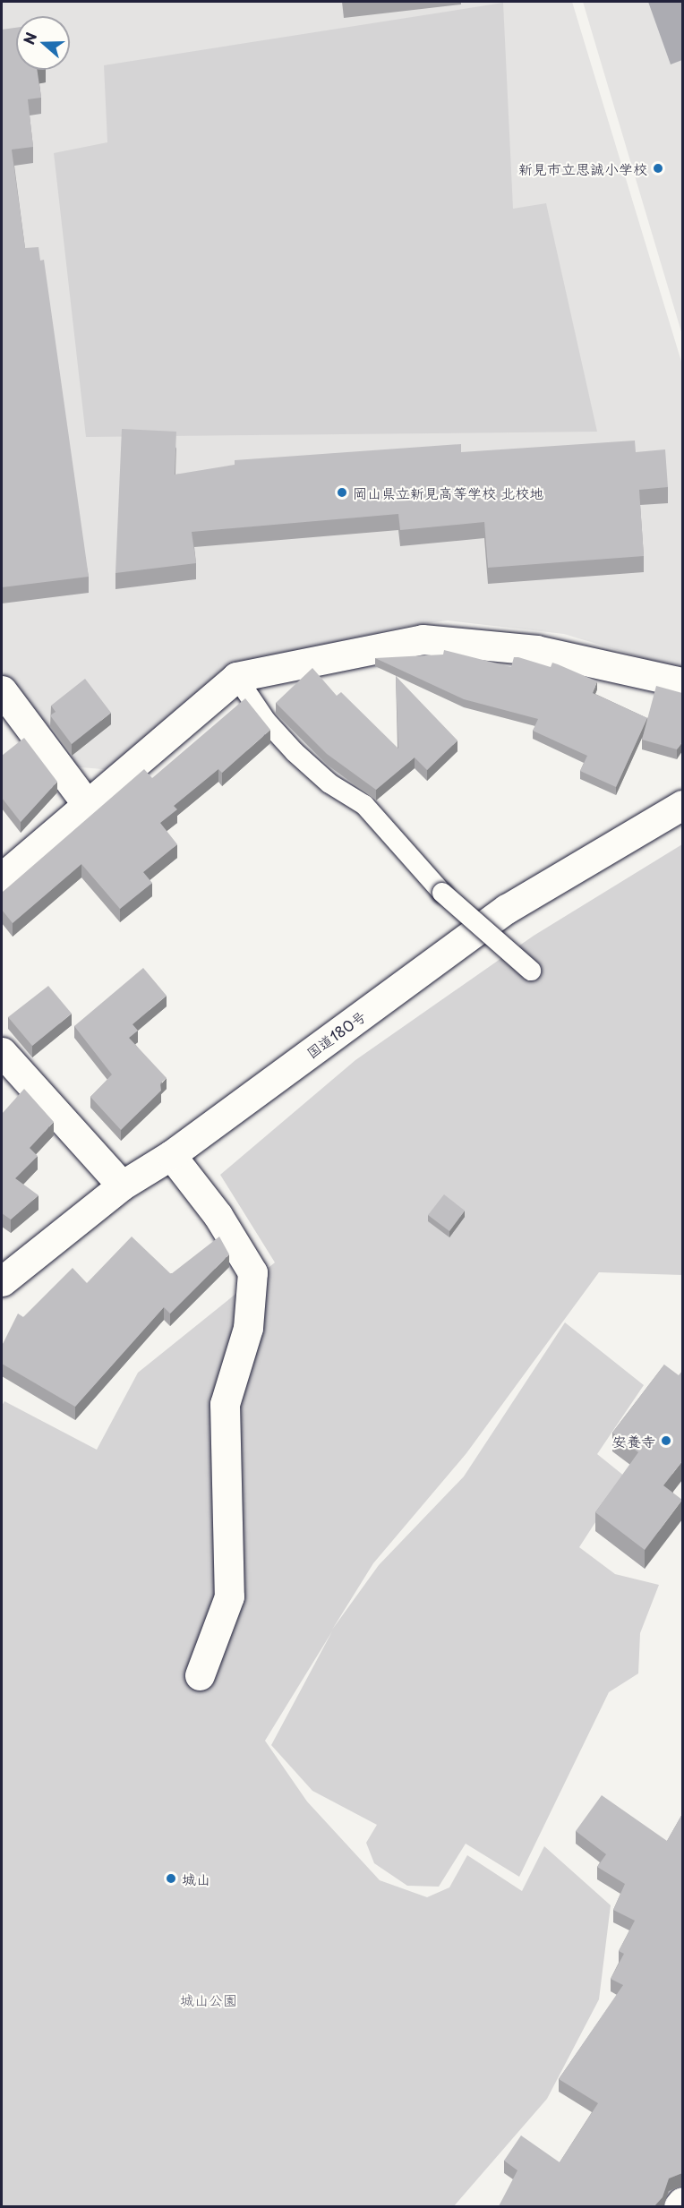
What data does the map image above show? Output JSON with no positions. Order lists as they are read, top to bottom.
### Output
{
  "streets": {
    "main road": ["国道180号"]
  },
  "parks": ["城山公園"],
  "places": [
    "新見市立思誠小学校",
    "岡山県立新見高等学校 北校地",
    "安養寺",
    "城山"
  ],
  "north": "left"
}
